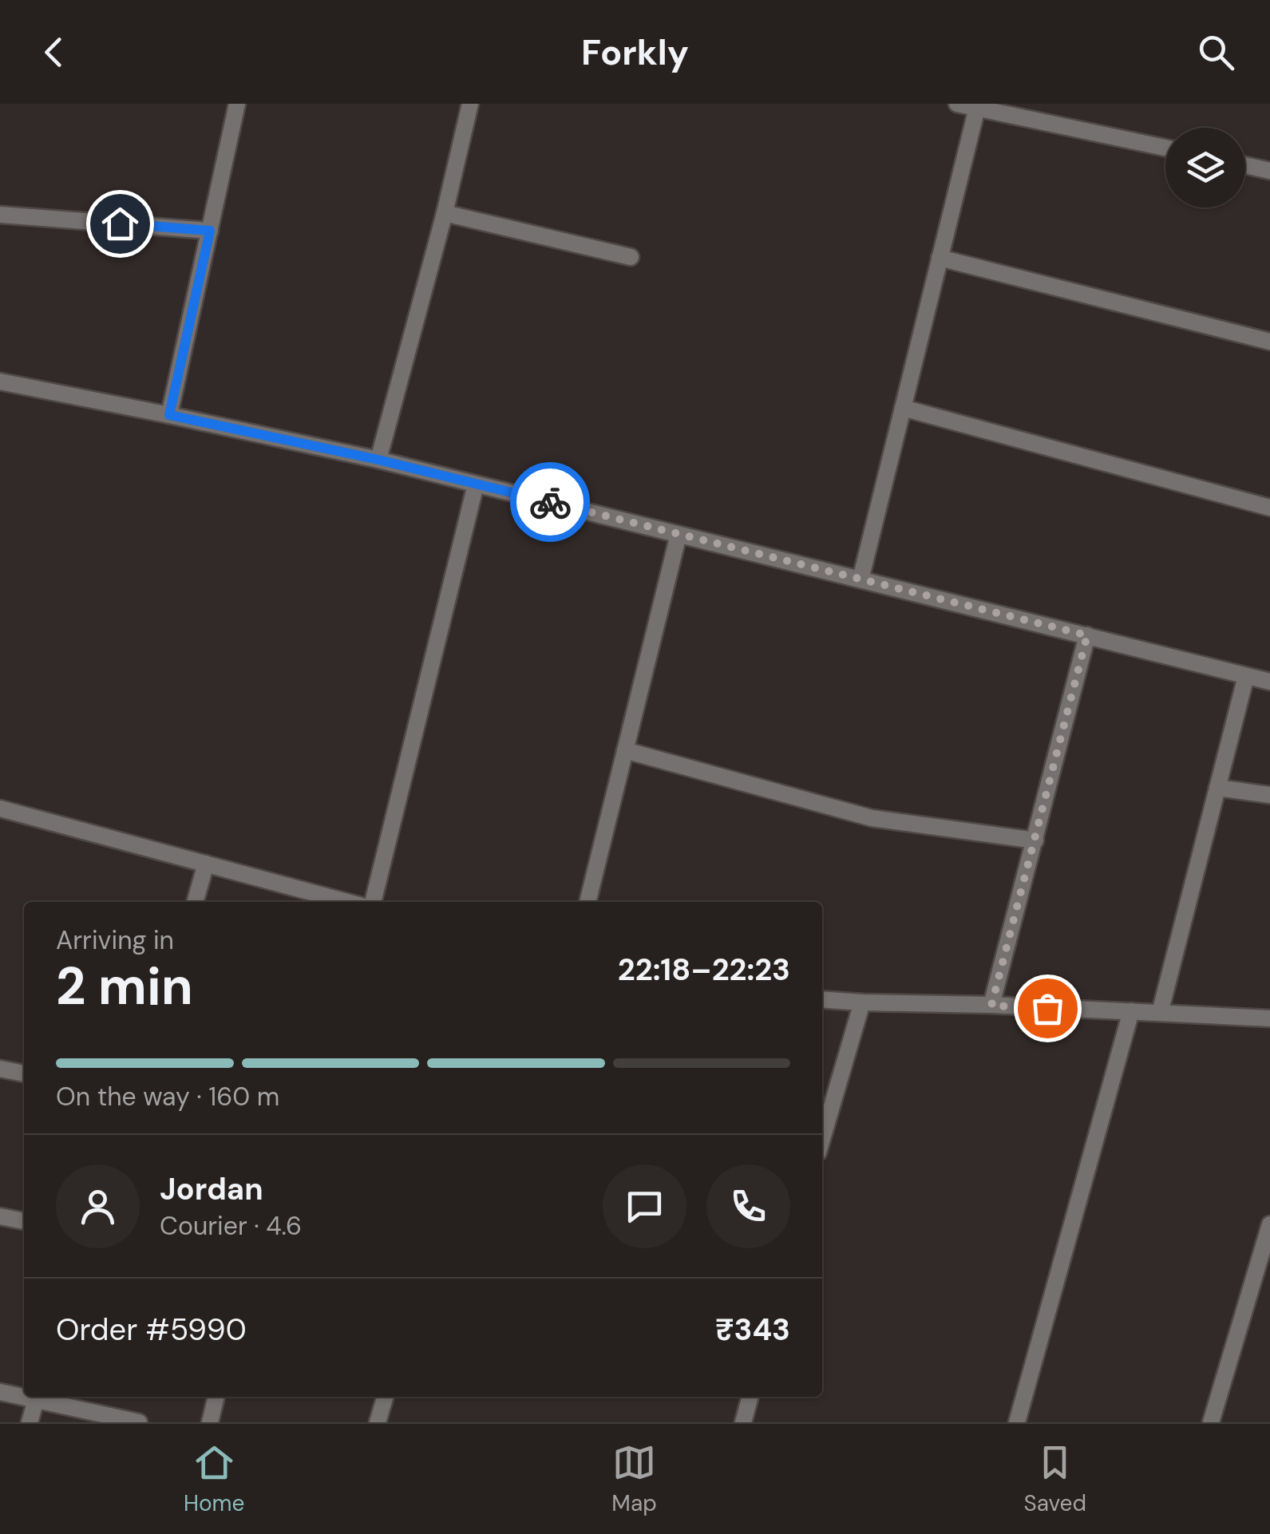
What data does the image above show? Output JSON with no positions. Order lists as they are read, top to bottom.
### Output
{
  "page": {
    "header": "Forkly",
    "heading": ["2 min", "Arriving in", "22:18–22:23"],
    "panel": [
      "Jordan",
      "Courier · 4.6",
      "Order #5990",
      "₹343"
    ],
    "bar": "On the way · 160 m",
    "tabs": ["Home", "Map", "Saved"]
  }
}
